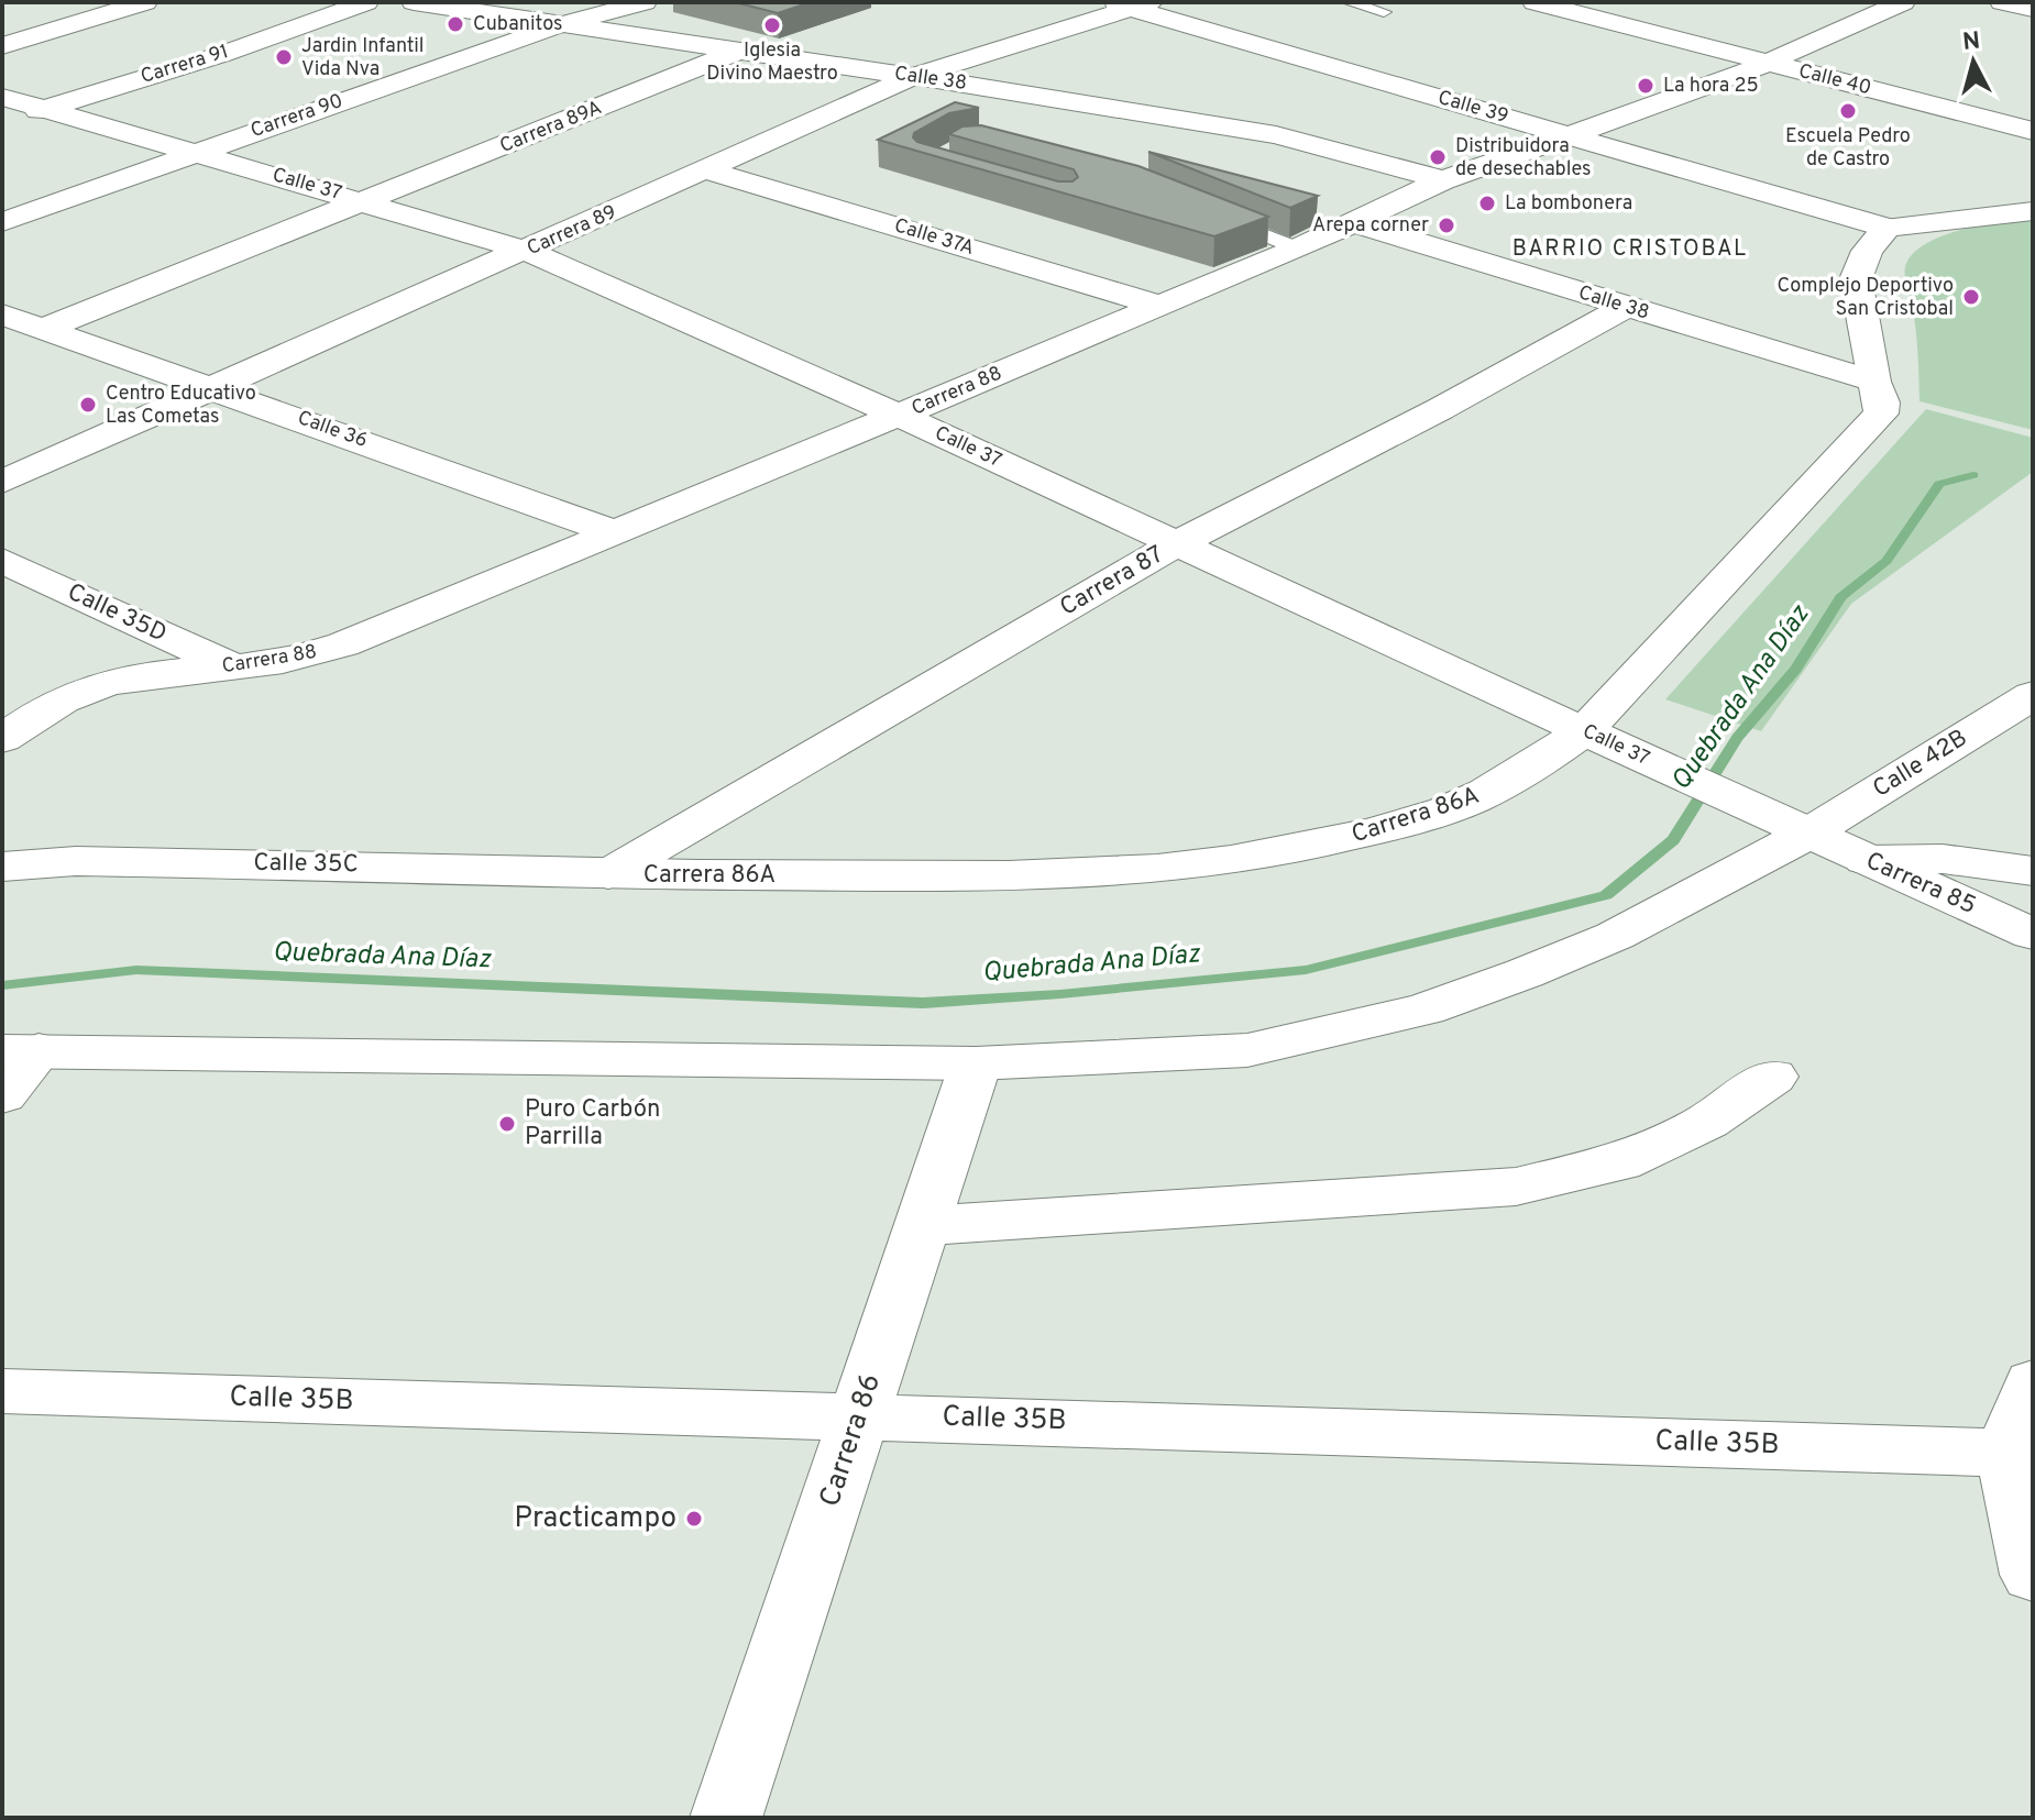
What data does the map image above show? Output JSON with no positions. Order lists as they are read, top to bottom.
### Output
{
  "streets": {
    "street": [
      "Carrera 91",
      "Calle 38",
      "Calle 40",
      "Calle 39",
      "Carrera 90",
      "Carrera 89A",
      "Calle 37",
      "Carrera 89",
      "Calle 37A",
      "Carrera 88",
      "Calle 36",
      "Carrera 87",
      "Calle 35D",
      "Calle 42B",
      "Carrera 86A",
      "Calle 35C",
      "Carrera 85",
      "Calle 35B",
      "Carrera 86"
    ]
  },
  "crossings": [
    ["Carrera 91", "Calle 37"],
    ["Calle 38", "Carrera 90"],
    ["Calle 38", "Carrera 89A"],
    ["Calle 38", "Carrera 89"],
    ["Calle 38", "Carrera 88"],
    ["Calle 38", "Carrera 87"],
    ["Calle 38", "Carrera 86A"],
    ["Calle 40", "Carrera 88"],
    ["Calle 39", "Carrera 89"],
    ["Calle 39", "Carrera 88"],
    ["Calle 39", "Carrera 86A"],
    ["Carrera 90", "Calle 37"],
    ["Carrera 89A", "Calle 37"],
    ["Carrera 89A", "Calle 36"],
    ["Calle 37", "Carrera 89"],
    ["Calle 37", "Carrera 88"],
    ["Calle 37", "Carrera 87"],
    ["Calle 37", "Calle 42B"],
    ["Calle 37", "Carrera 86A"],
    ["Calle 37", "Carrera 85"],
    ["Carrera 89", "Calle 37A"],
    ["Carrera 89", "Calle 36"],
    ["Calle 37A", "Carrera 88"],
    ["Carrera 88", "Calle 36"],
    ["Carrera 88", "Calle 35D"],
    ["Carrera 87", "Carrera 86A"],
    ["Carrera 87", "Calle 35C"],
    ["Calle 42B", "Carrera 85"],
    ["Carrera 86A", "Calle 35C"],
    ["Calle 35B", "Carrera 86"]
  ],
  "districts": ["BARRIO CRISTOBAL"],
  "water": ["Quebrada Ana Díaz"],
  "places": [
    "Cubanitos",
    "Iglesia Divino Maestro",
    "Jardin Infantil Vida Nva",
    "La hora 25",
    "Escuela Pedro de Castro",
    "Distribuidora de desechables",
    "La bombonera",
    "Arepa corner",
    "Complejo Deportivo San Cristobal",
    "Centro Educativo Las Cometas",
    "Puro Carbón Parrilla",
    "Practicampo"
  ],
  "north": "top"
}
